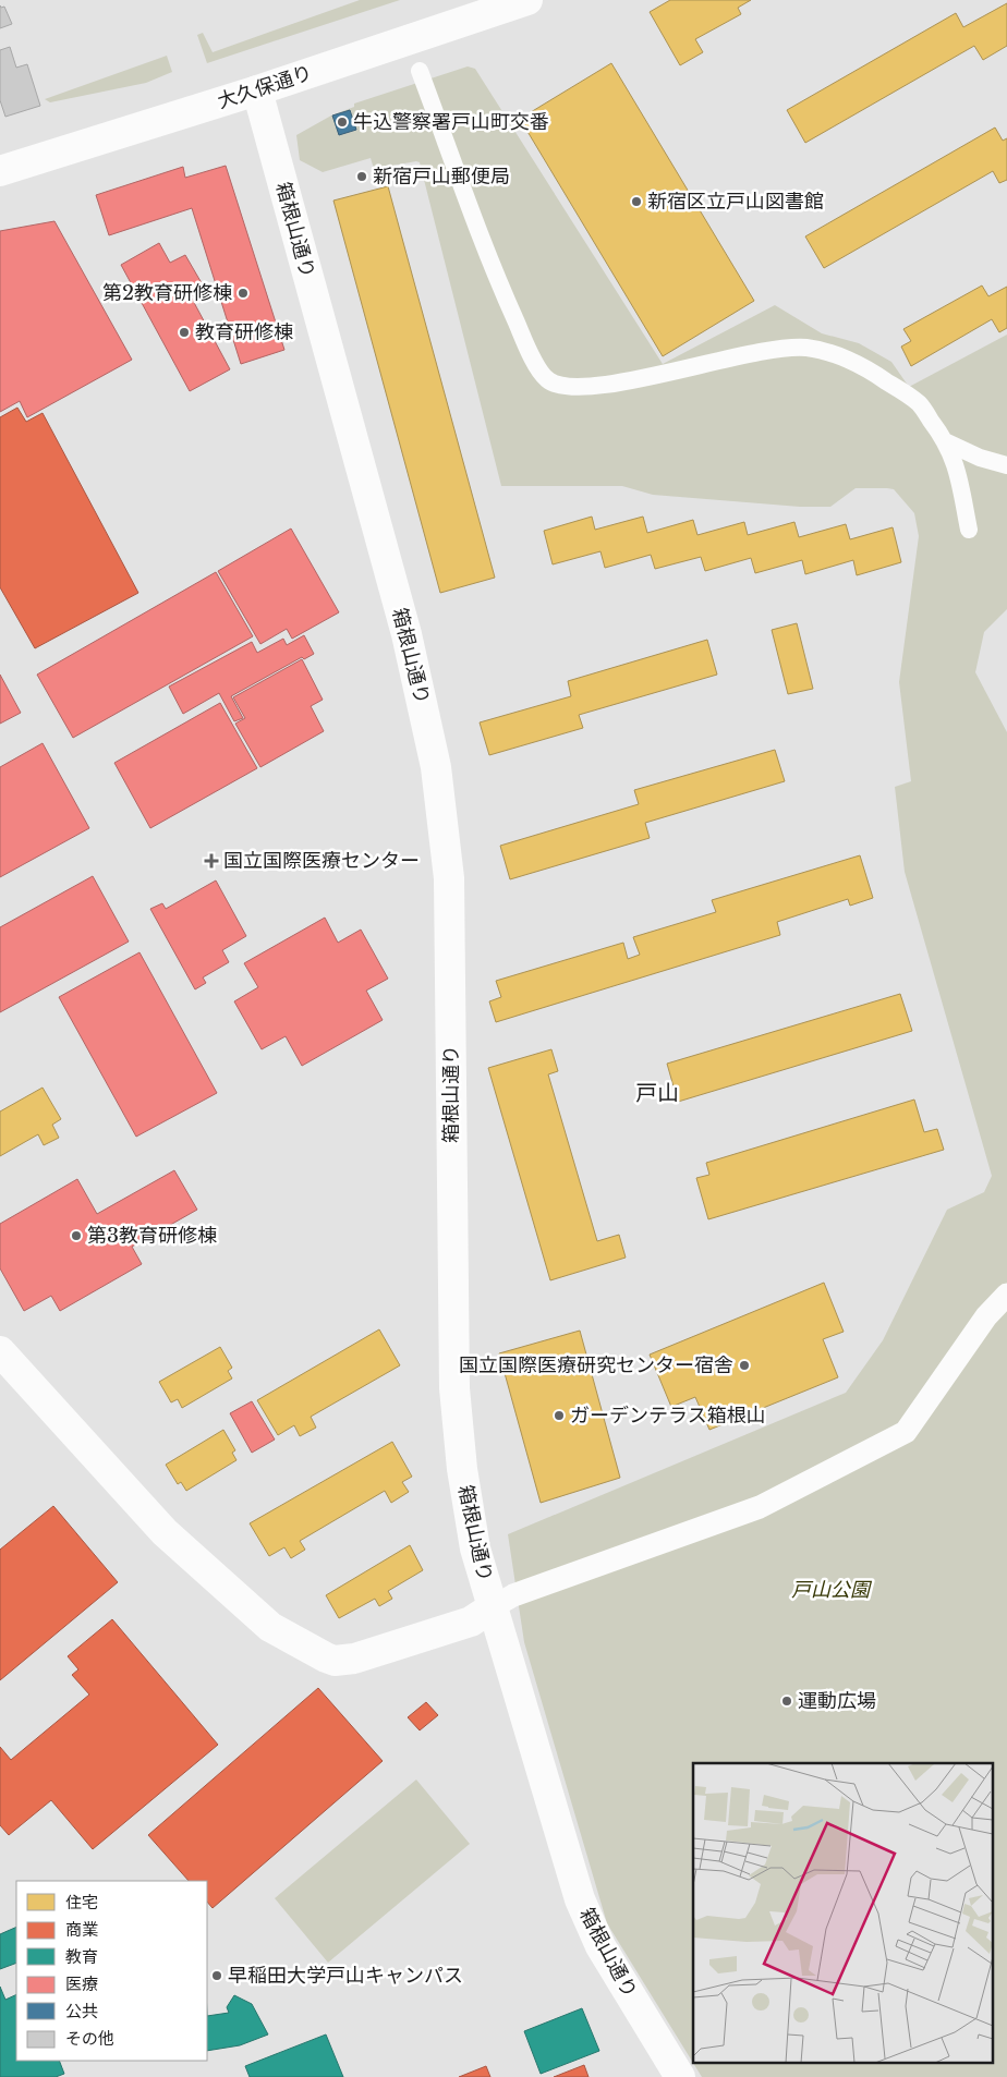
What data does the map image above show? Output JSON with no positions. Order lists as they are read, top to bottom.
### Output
{
  "streets": {
    "street": ["大久保通り", "箱根山通り"]
  },
  "crossings": [
    ["大久保通り", "箱根山通り"]
  ],
  "districts": ["戸山"],
  "parks": ["戸山公園"],
  "places": {
    "other": [
      "牛込警察署戸山町交番",
      "新宿戸山郵便局",
      "新宿区立戸山図書館",
      "第2教育研修棟",
      "教育研修棟",
      "第3教育研修棟",
      "国立国際医療研究センター宿舎",
      "ガーデンテラス箱根山",
      "運動広場",
      "早稲田大学戸山キャンパス"
    ],
    "health": ["国立国際医療センター"]
  },
  "legend": [
    "住宅",
    "商業",
    "教育",
    "医療",
    "公共",
    "その他"
  ]
}
